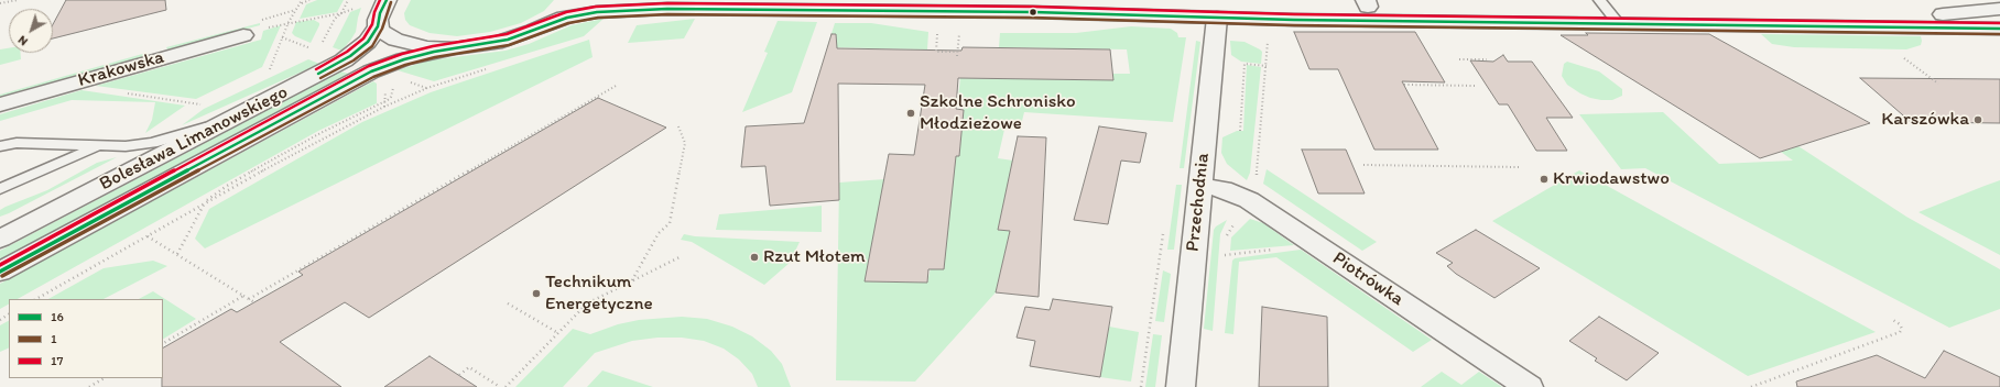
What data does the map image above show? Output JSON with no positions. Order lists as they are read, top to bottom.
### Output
{
  "streets": {
    "street": [
      "Krakowska",
      "Bolesława Limanowskiego",
      "Przechodnia",
      "Piotrówka"
    ]
  },
  "crossings": [
    ["Przechodnia", "Piotrówka"]
  ],
  "places": [
    "Szkolne Schronisko Młodzieżowe",
    "Karszówka",
    "Krwiodawstwo",
    "Rzut Młotem",
    "Technikum Energetyczne"
  ],
  "lines": ["transit line 16", "transit line 17", "transit line 1"],
  "legend": ["16", "1", "17"],
  "north": "bottom left"
}
